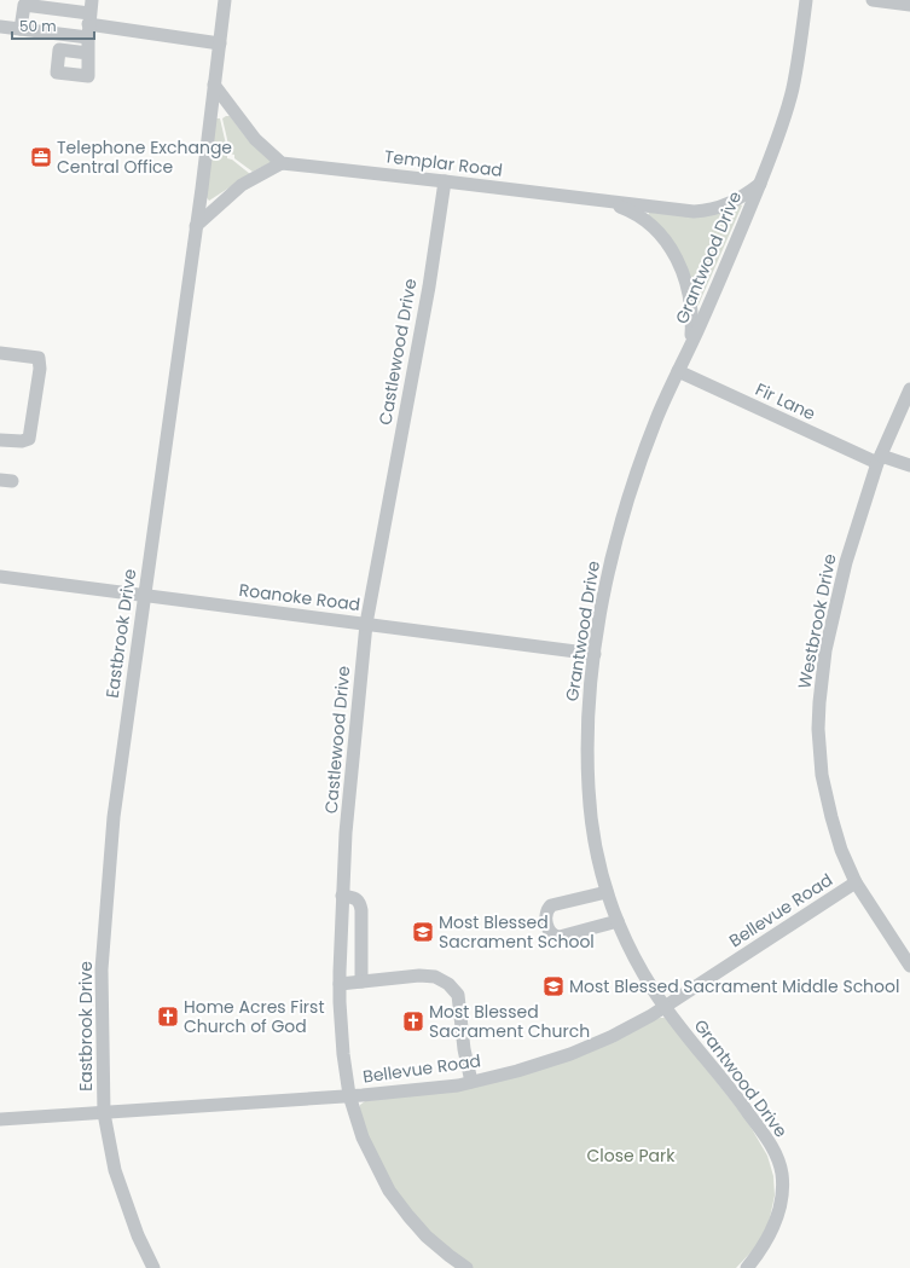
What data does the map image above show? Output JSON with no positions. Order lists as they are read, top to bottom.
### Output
{
  "streets": {
    "street": [
      "Templar Road",
      "Grantwood Drive",
      "Castlewood Drive",
      "Fir Lane",
      "Roanoke Road",
      "Westbrook Drive",
      "Eastbrook Drive",
      "Bellevue Road"
    ]
  },
  "crossings": [
    ["Templar Road", "Grantwood Drive"],
    ["Templar Road", "Castlewood Drive"],
    ["Grantwood Drive", "Fir Lane"],
    ["Grantwood Drive", "Roanoke Road"],
    ["Grantwood Drive", "Bellevue Road"],
    ["Castlewood Drive", "Roanoke Road"],
    ["Castlewood Drive", "Bellevue Road"],
    ["Fir Lane", "Westbrook Drive"],
    ["Roanoke Road", "Eastbrook Drive"],
    ["Westbrook Drive", "Bellevue Road"],
    ["Eastbrook Drive", "Bellevue Road"]
  ],
  "parks": ["Close Park"],
  "places": {
    "office": ["Telephone Exchange Central Office"],
    "school or university": ["Most Blessed Sacrament School", "Most Blessed Sacrament Middle School"],
    "church": ["Home Acres First Church of God", "Most Blessed Sacrament Church"]
  },
  "scale_bar": "50 m"
}
